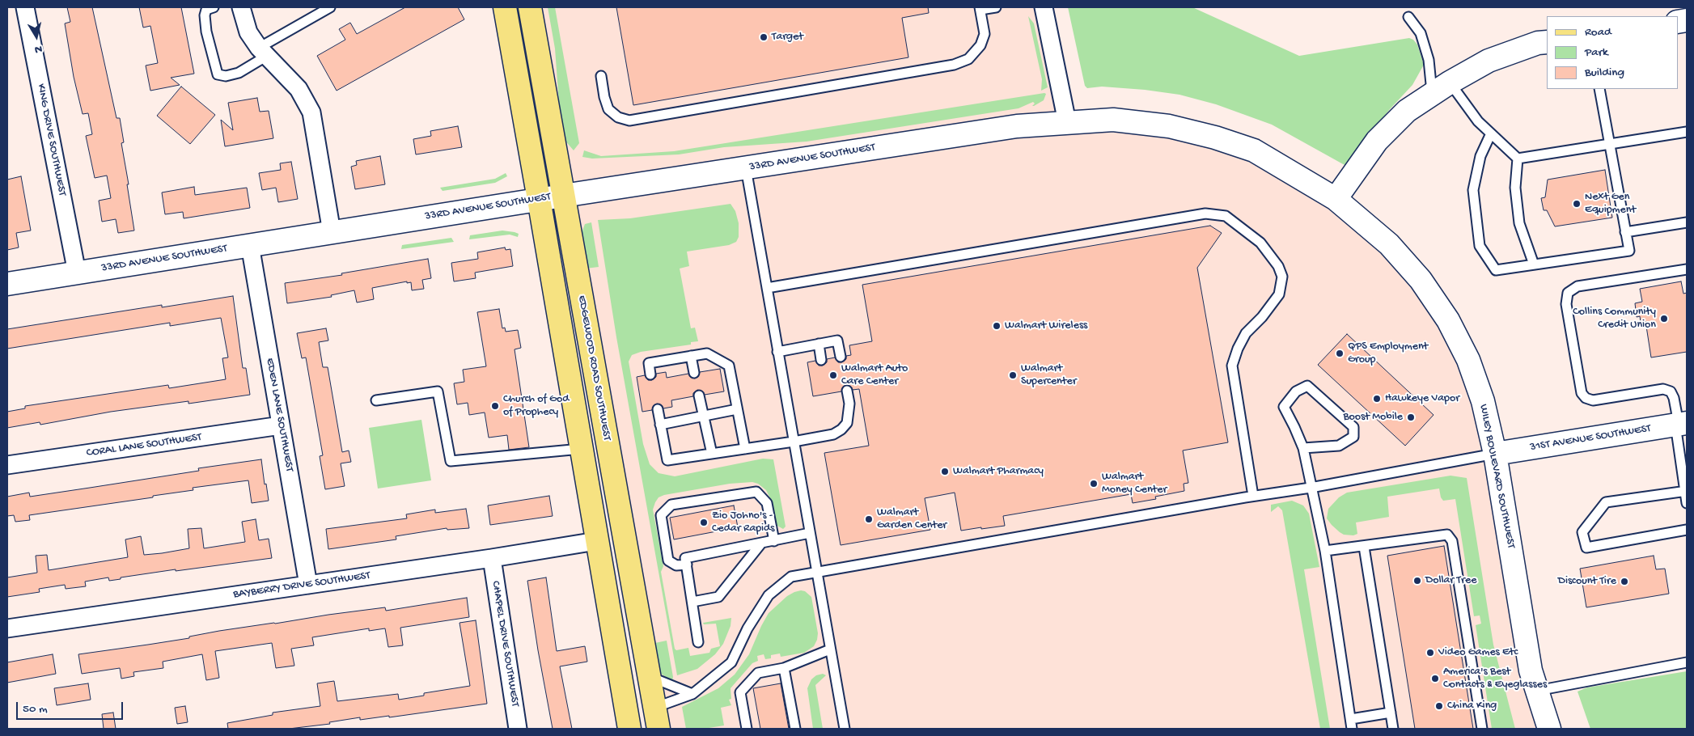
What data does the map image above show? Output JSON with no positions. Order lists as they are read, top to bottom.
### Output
{
  "streets": {
    "main road": ["EDGEWOOD ROAD SOUTHWEST"],
    "street": [
      "KING DRIVE SOUTHWEST",
      "33RD AVENUE SOUTHWEST",
      "EDEN LANE SOUTHWEST",
      "31ST AVENUE SOUTHWEST",
      "CORAL LANE SOUTHWEST",
      "WILEY BOULEVARD SOUTHWEST",
      "BAYBERRY DRIVE SOUTHWEST",
      "CHAPEL DRIVE SOUTHWEST"
    ]
  },
  "crossings": [
    ["KING DRIVE SOUTHWEST", "33RD AVENUE SOUTHWEST"],
    ["33RD AVENUE SOUTHWEST", "EDGEWOOD ROAD SOUTHWEST"],
    ["33RD AVENUE SOUTHWEST", "EDEN LANE SOUTHWEST"],
    ["33RD AVENUE SOUTHWEST", "WILEY BOULEVARD SOUTHWEST"],
    ["EDEN LANE SOUTHWEST", "CORAL LANE SOUTHWEST"],
    ["EDEN LANE SOUTHWEST", "BAYBERRY DRIVE SOUTHWEST"],
    ["31ST AVENUE SOUTHWEST", "WILEY BOULEVARD SOUTHWEST"],
    ["BAYBERRY DRIVE SOUTHWEST", "CHAPEL DRIVE SOUTHWEST"]
  ],
  "places": [
    "Target",
    "Next Gen Equipment",
    "Collins Community Credit Union",
    "Walmart Wireless",
    "QPS Employment Group",
    "Walmart Auto Care Center",
    "Walmart Supercenter",
    "Hawkeye Vapor",
    "Church of God of Prophecy",
    "Boost Mobile",
    "Walmart Pharmacy",
    "Walmart Money Center",
    "Walmart Garden Center",
    "Zio Johno's - Cedar Rapids",
    "Dollar Tree",
    "Discount Tire",
    "Video Games Etc",
    "America's Best Contacts & Eyeglasses",
    "China King"
  ],
  "legend": ["Road", "Park", "Building"],
  "scale_bar": "50 m",
  "north": "bottom"
}
